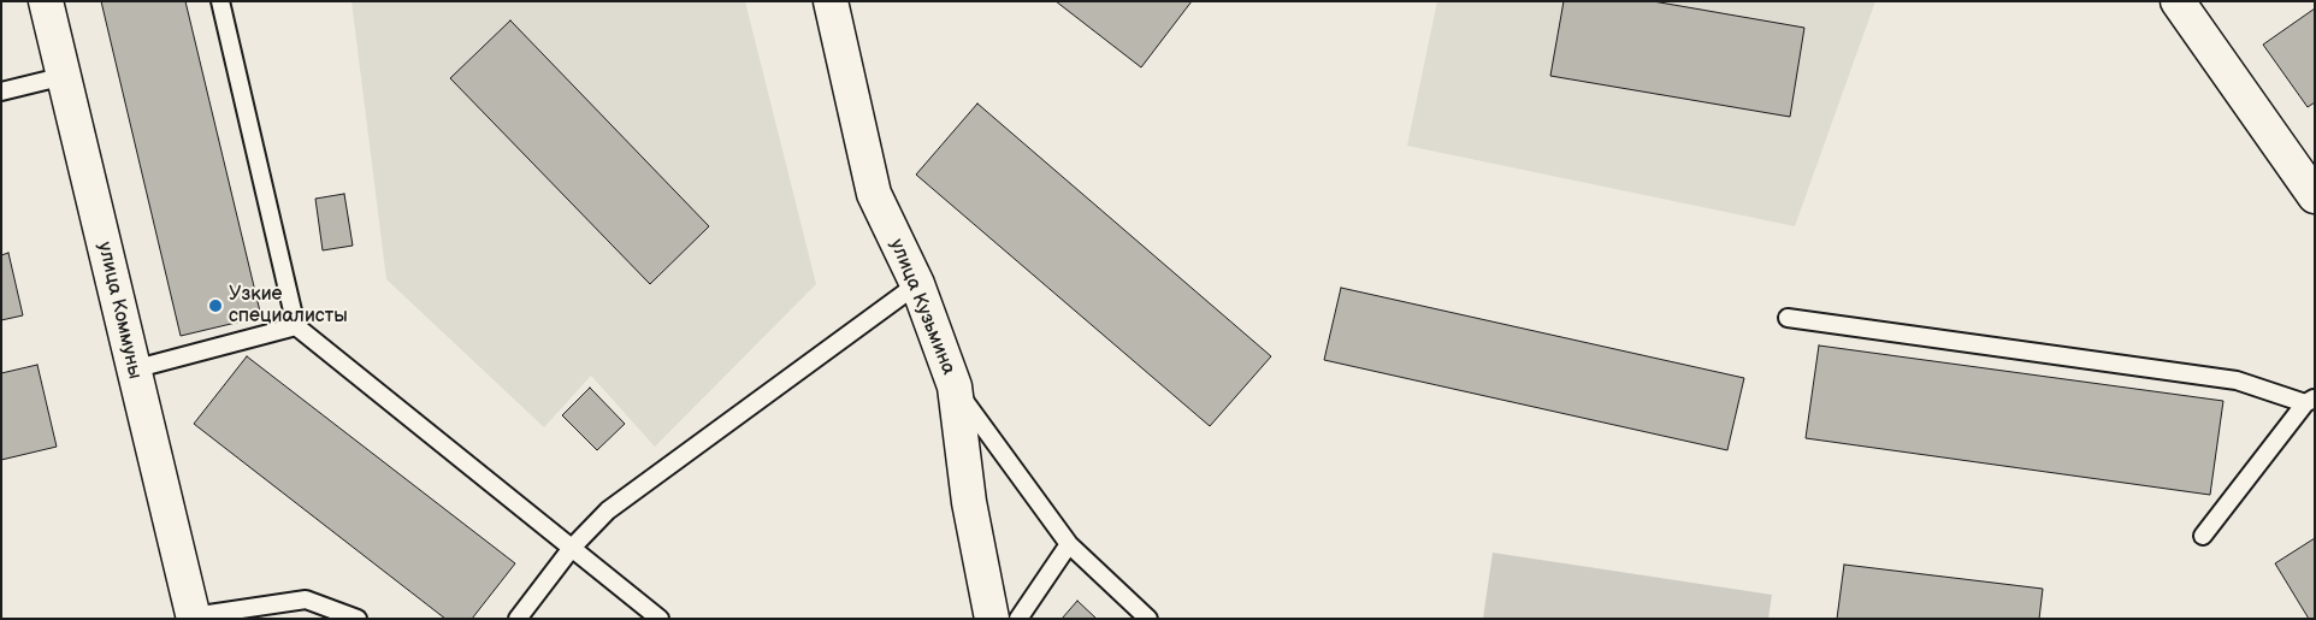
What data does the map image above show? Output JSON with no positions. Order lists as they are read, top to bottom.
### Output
{
  "streets": {
    "street": ["улица Кузьмина", "улица Коммуны"]
  },
  "places": ["Узкие специалисты"]
}
